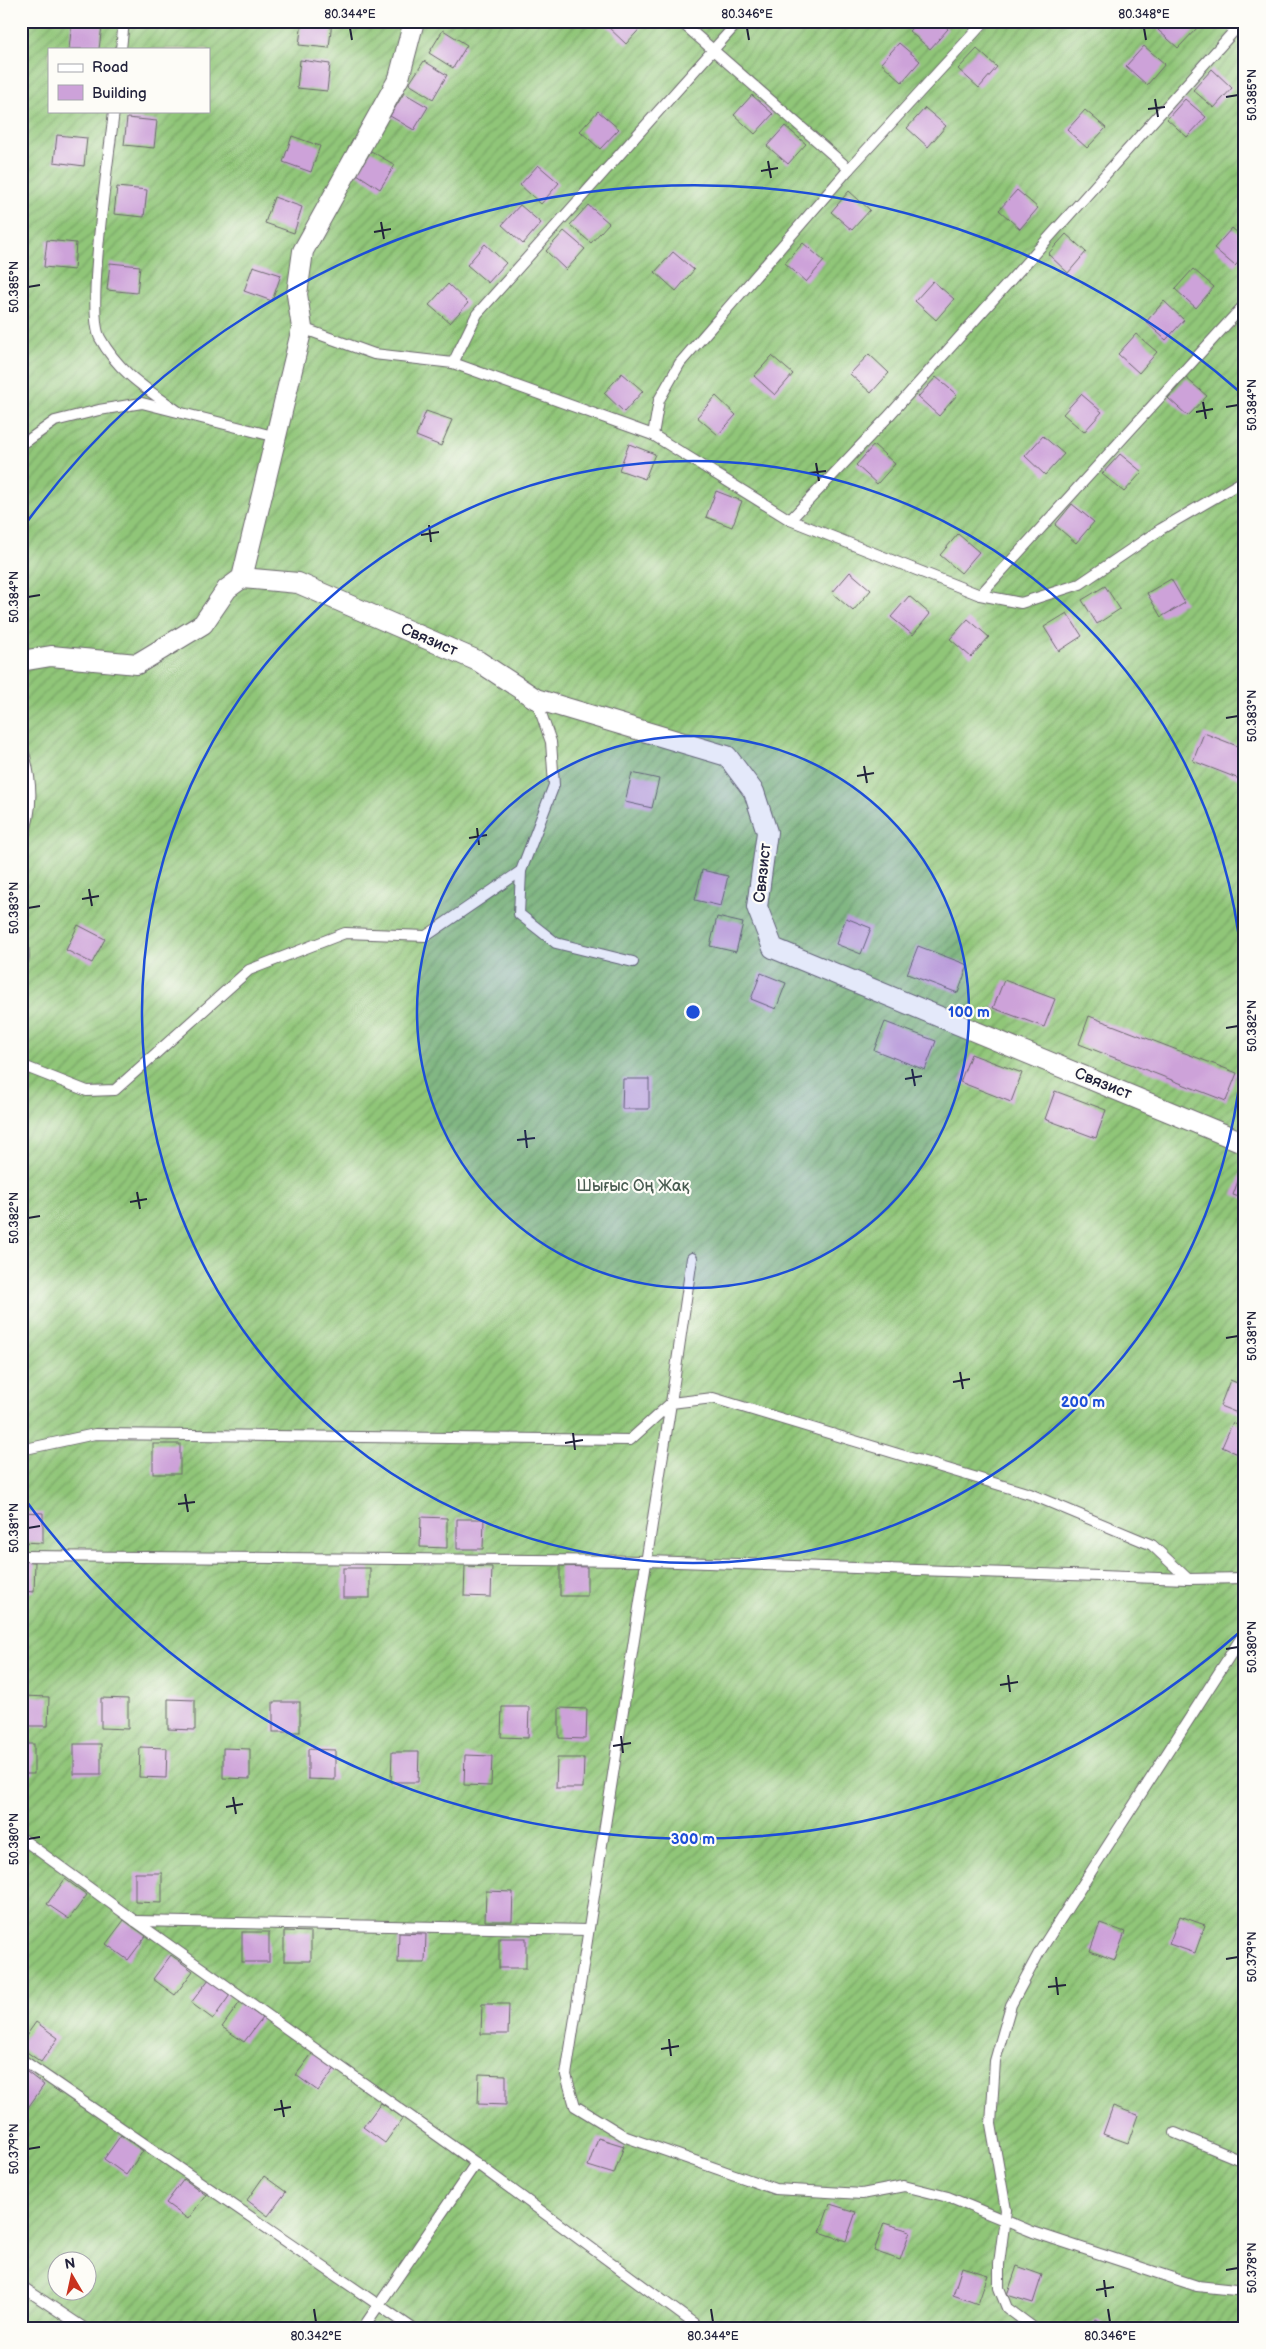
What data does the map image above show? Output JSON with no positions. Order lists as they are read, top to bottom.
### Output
{
  "streets": {
    "street": ["Связист"]
  },
  "parks": ["Шығыс Оң Жақ"],
  "legend": ["Road", "Building"],
  "north": "top",
  "coordinates": [
    "80.344°E",
    "80.346°E",
    "80.348°E",
    "50.385°N",
    "50.384°N",
    "50.383°N",
    "50.382°N",
    "50.381°N",
    "50.380°N",
    "50.379°N",
    "50.378°N",
    "80.342°E"
  ],
  "rings": ["100 m", "200 m", "300 m"]
}
